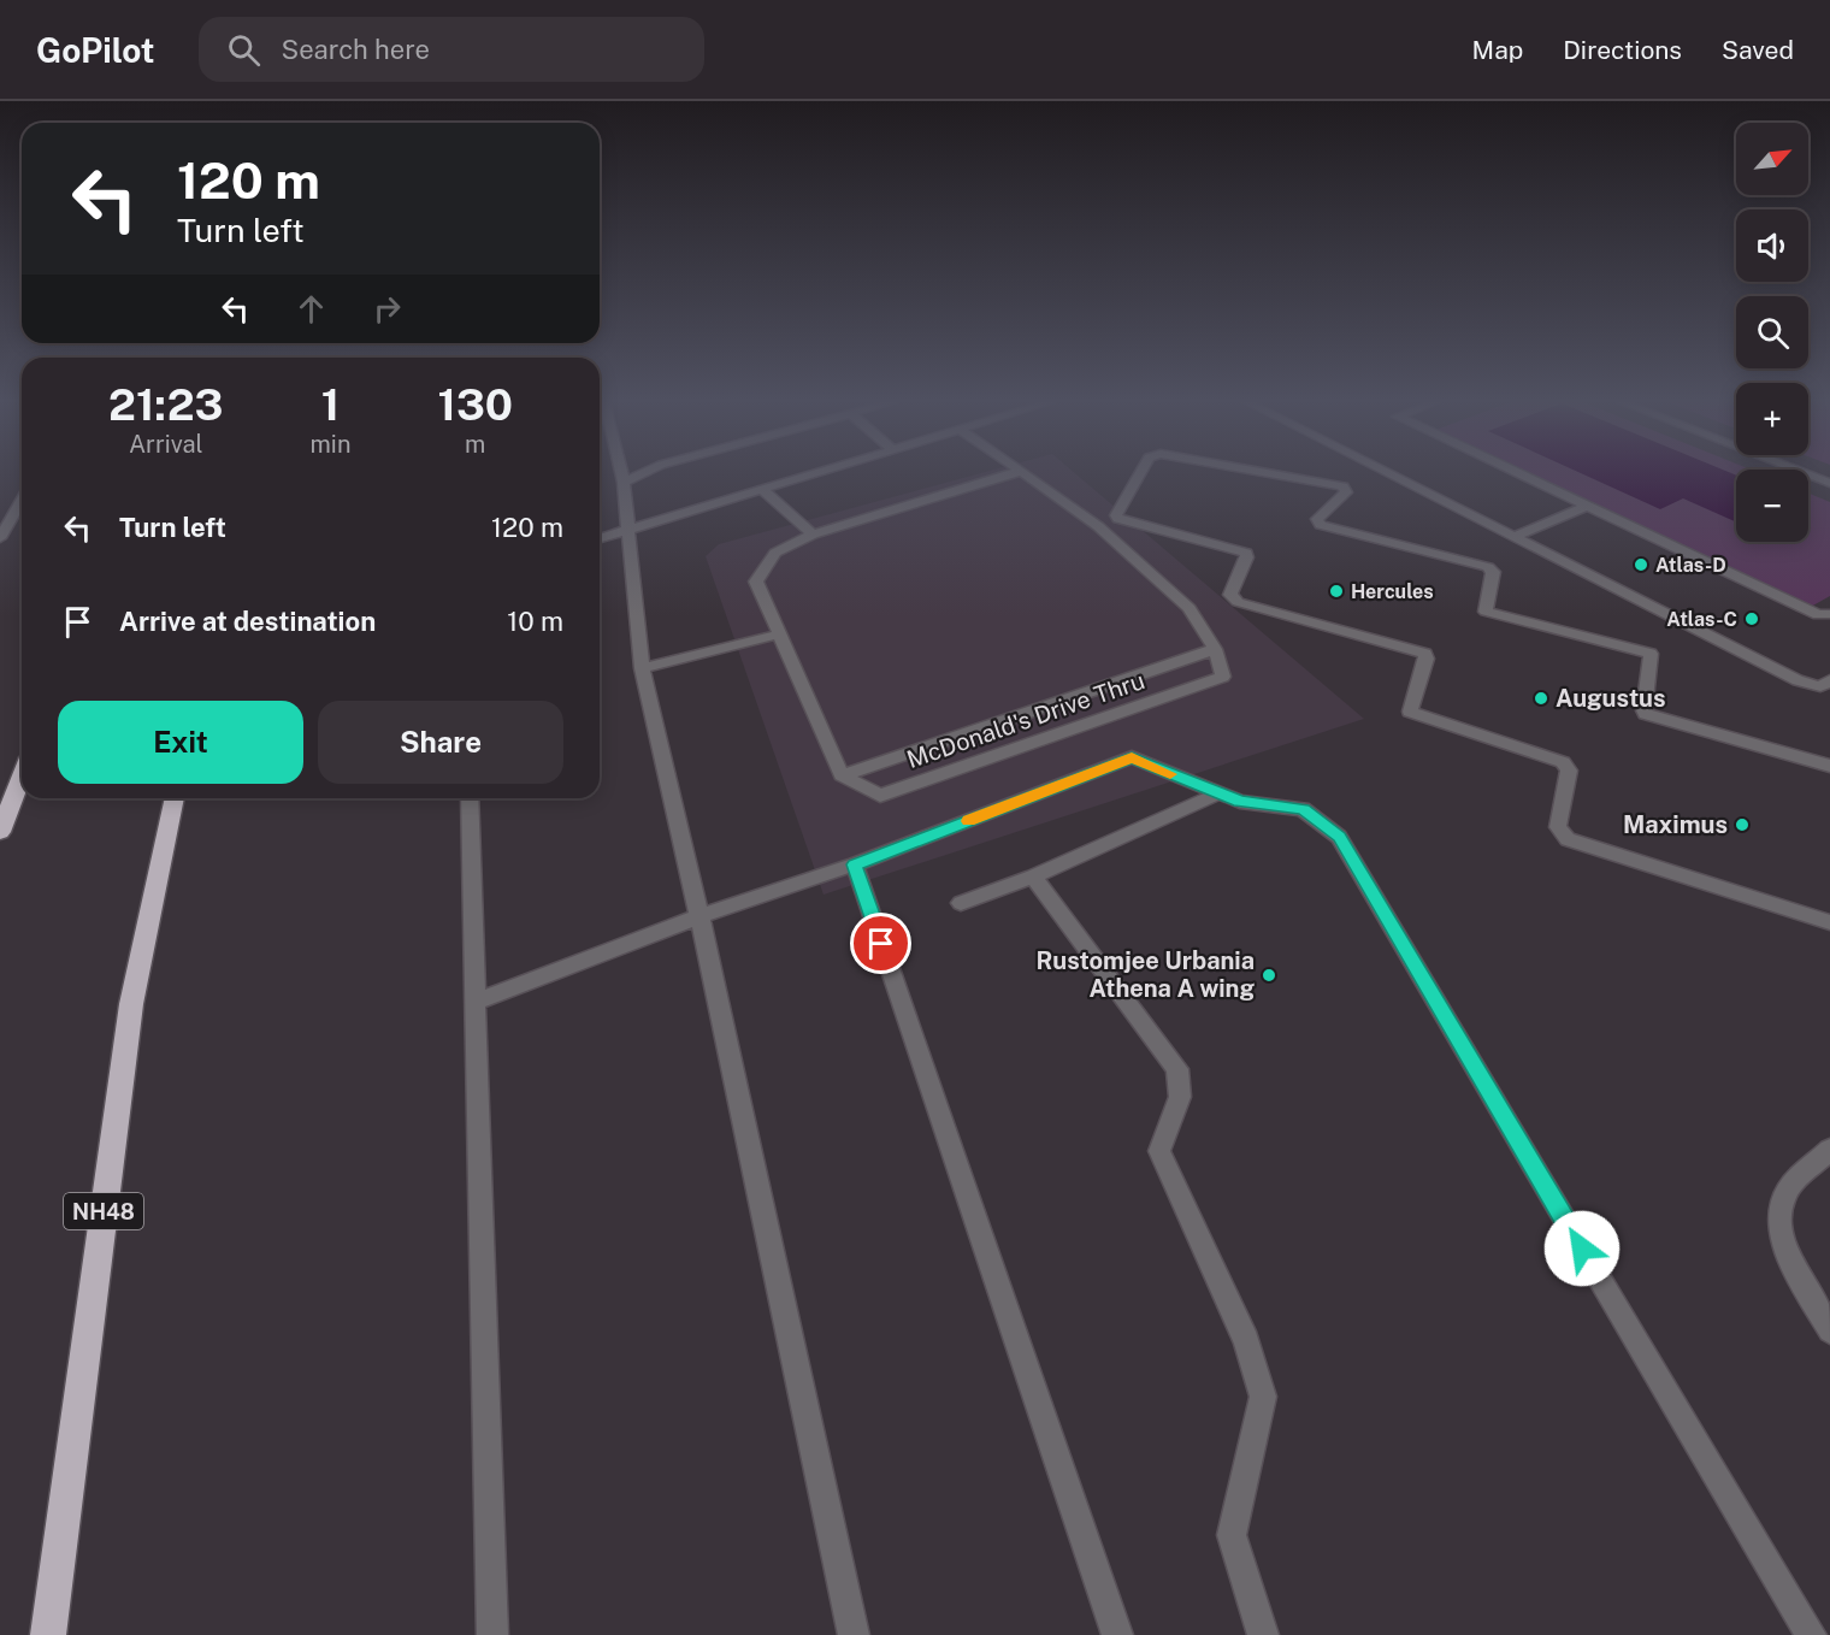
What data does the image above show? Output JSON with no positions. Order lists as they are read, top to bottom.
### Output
{
  "streets": {
    "highway": ["NH48"],
    "street": ["McDonald's Drive Thru"]
  },
  "places": [
    "Atlas-D",
    "Hercules",
    "Atlas-C",
    "Augustus",
    "Maximus",
    "Rustomjee Urbania Athena A wing"
  ],
  "north": "top right",
  "page": {
    "header": "GoPilot",
    "search": "Search here",
    "nav": ["Map", "Directions", "Saved"],
    "map_buttons": ["+", "−"],
    "turn": ["120 m", "Turn left"],
    "eta": [
      "21:23",
      "Arrival",
      "1",
      "min",
      "130",
      "m"
    ],
    "list": [
      {
        "name": "Turn left",
        "value": "120 m"
      },
      {
        "name": "Arrive at destination",
        "value": "10 m"
      }
    ],
    "buttons": ["Exit", "Share"]
  }
}
